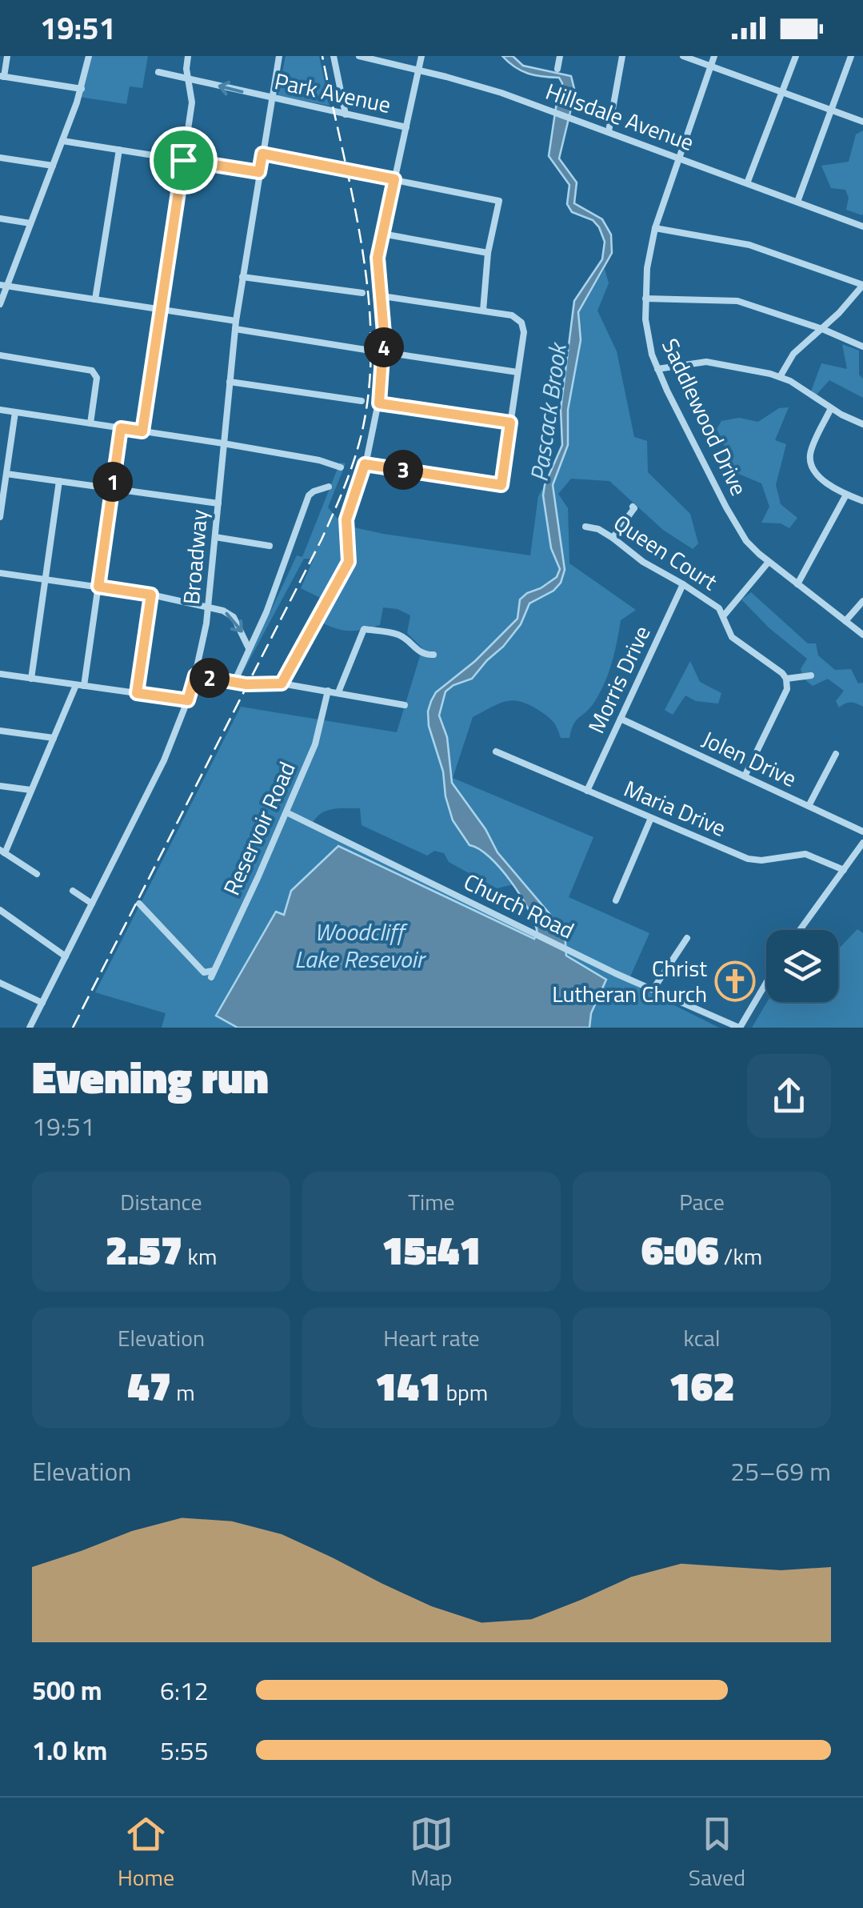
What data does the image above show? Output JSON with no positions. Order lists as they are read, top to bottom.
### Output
{
  "streets": {
    "street": [
      "Park Avenue",
      "Hillsdale Avenue",
      "Saddlewood Drive",
      "Queen Court",
      "Broadway",
      "Morris Drive",
      "Jolen Drive",
      "Maria Drive",
      "Reservoir Road",
      "Church Road"
    ]
  },
  "crossings": [
    ["Park Avenue", "Broadway"],
    ["Hillsdale Avenue", "Saddlewood Drive"],
    ["Queen Court", "Morris Drive"],
    ["Morris Drive", "Jolen Drive"],
    ["Morris Drive", "Maria Drive"],
    ["Reservoir Road", "Church Road"]
  ],
  "water": ["Pascack Brook", "Woodcliff Lake Resevoir"],
  "places": {
    "church": ["Christ Lutheran Church"]
  },
  "page": {
    "status": "19:51",
    "pins": [
      "4",
      "3",
      "1",
      "2"
    ],
    "heading": ["Evening run", "19:51"],
    "stats": [
      ["Distance", "2.57 km"],
      ["Time", "15:41"],
      ["Pace", "6:06 /km"],
      ["Elevation", "47 m"],
      ["Heart rate", "141 bpm"],
      ["kcal", "162"]
    ],
    "chart": ["Elevation", "25–69 m"],
    "list": [
      {
        "name": "500 m",
        "note": "6:12"
      },
      {
        "name": "1.0 km",
        "note": "5:55"
      }
    ],
    "tabs": ["Home", "Map", "Saved"]
  }
}
